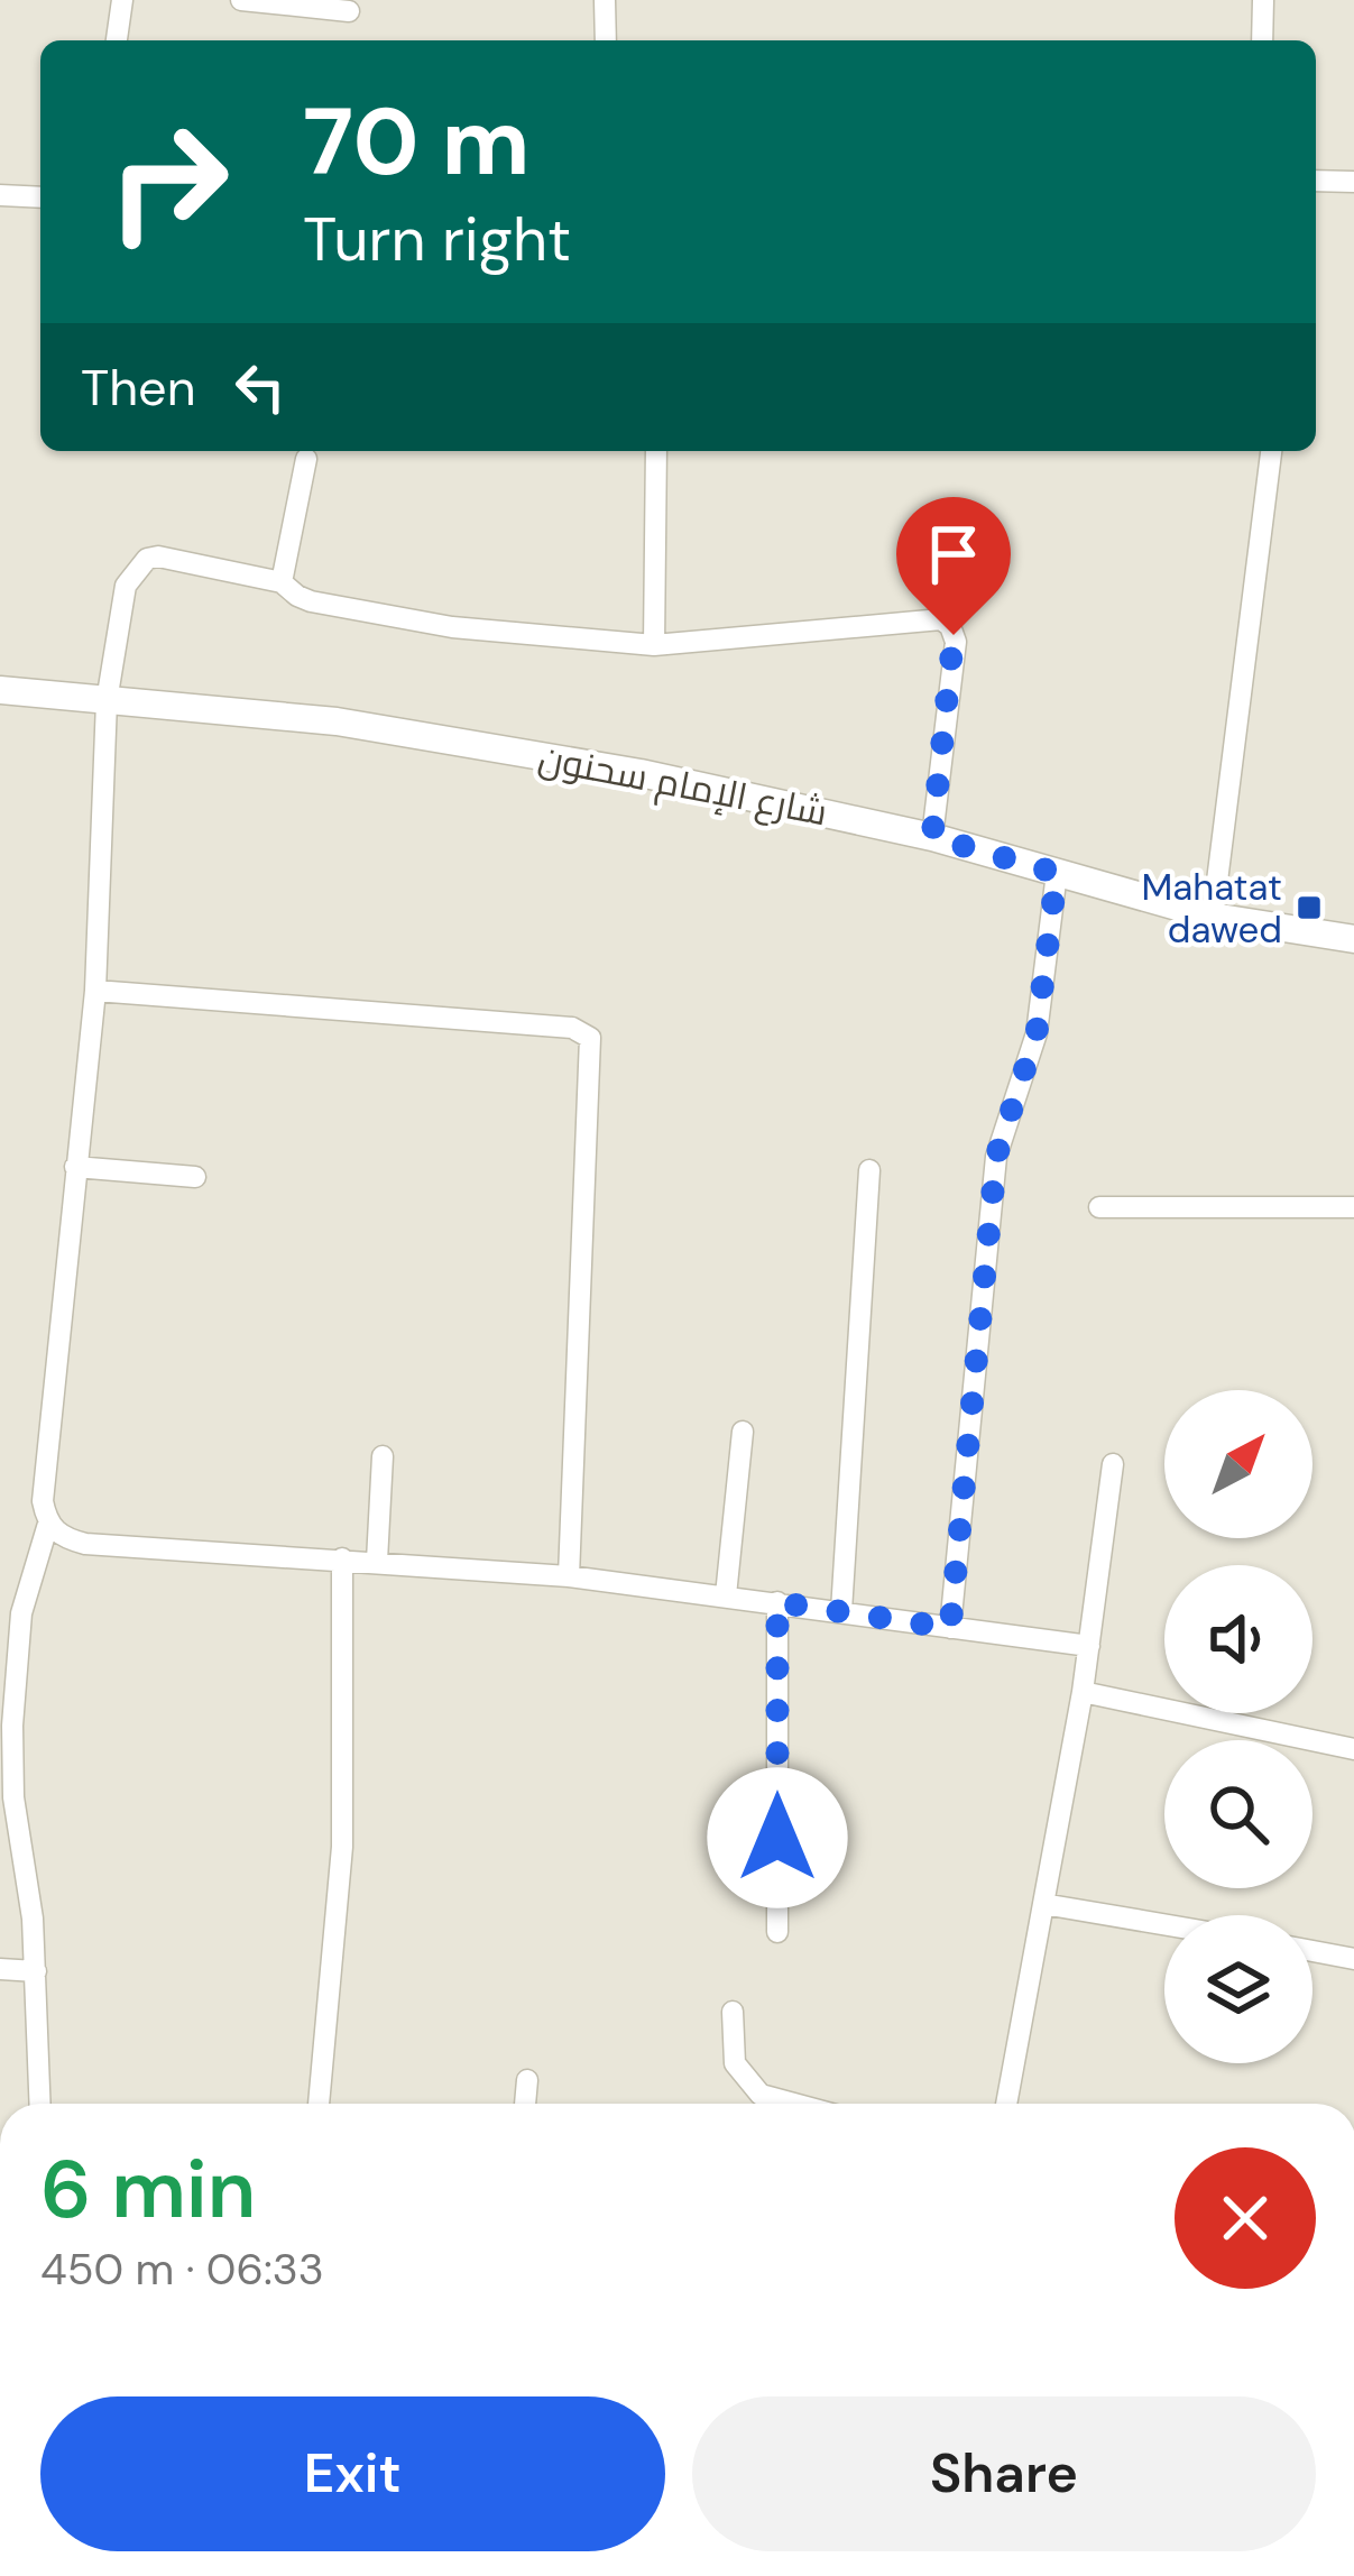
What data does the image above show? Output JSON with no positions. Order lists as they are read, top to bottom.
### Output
{
  "streets": {
    "street": ["شارع الإمام سحنون"]
  },
  "places": {
    "transit": ["Mahatat dawed"]
  },
  "north": "top right",
  "page": {
    "turn": ["70 m", "Turn right"],
    "then": "Then",
    "heading": ["6 min", "450 m · 06:33"],
    "buttons": ["Exit", "Share"]
  }
}
